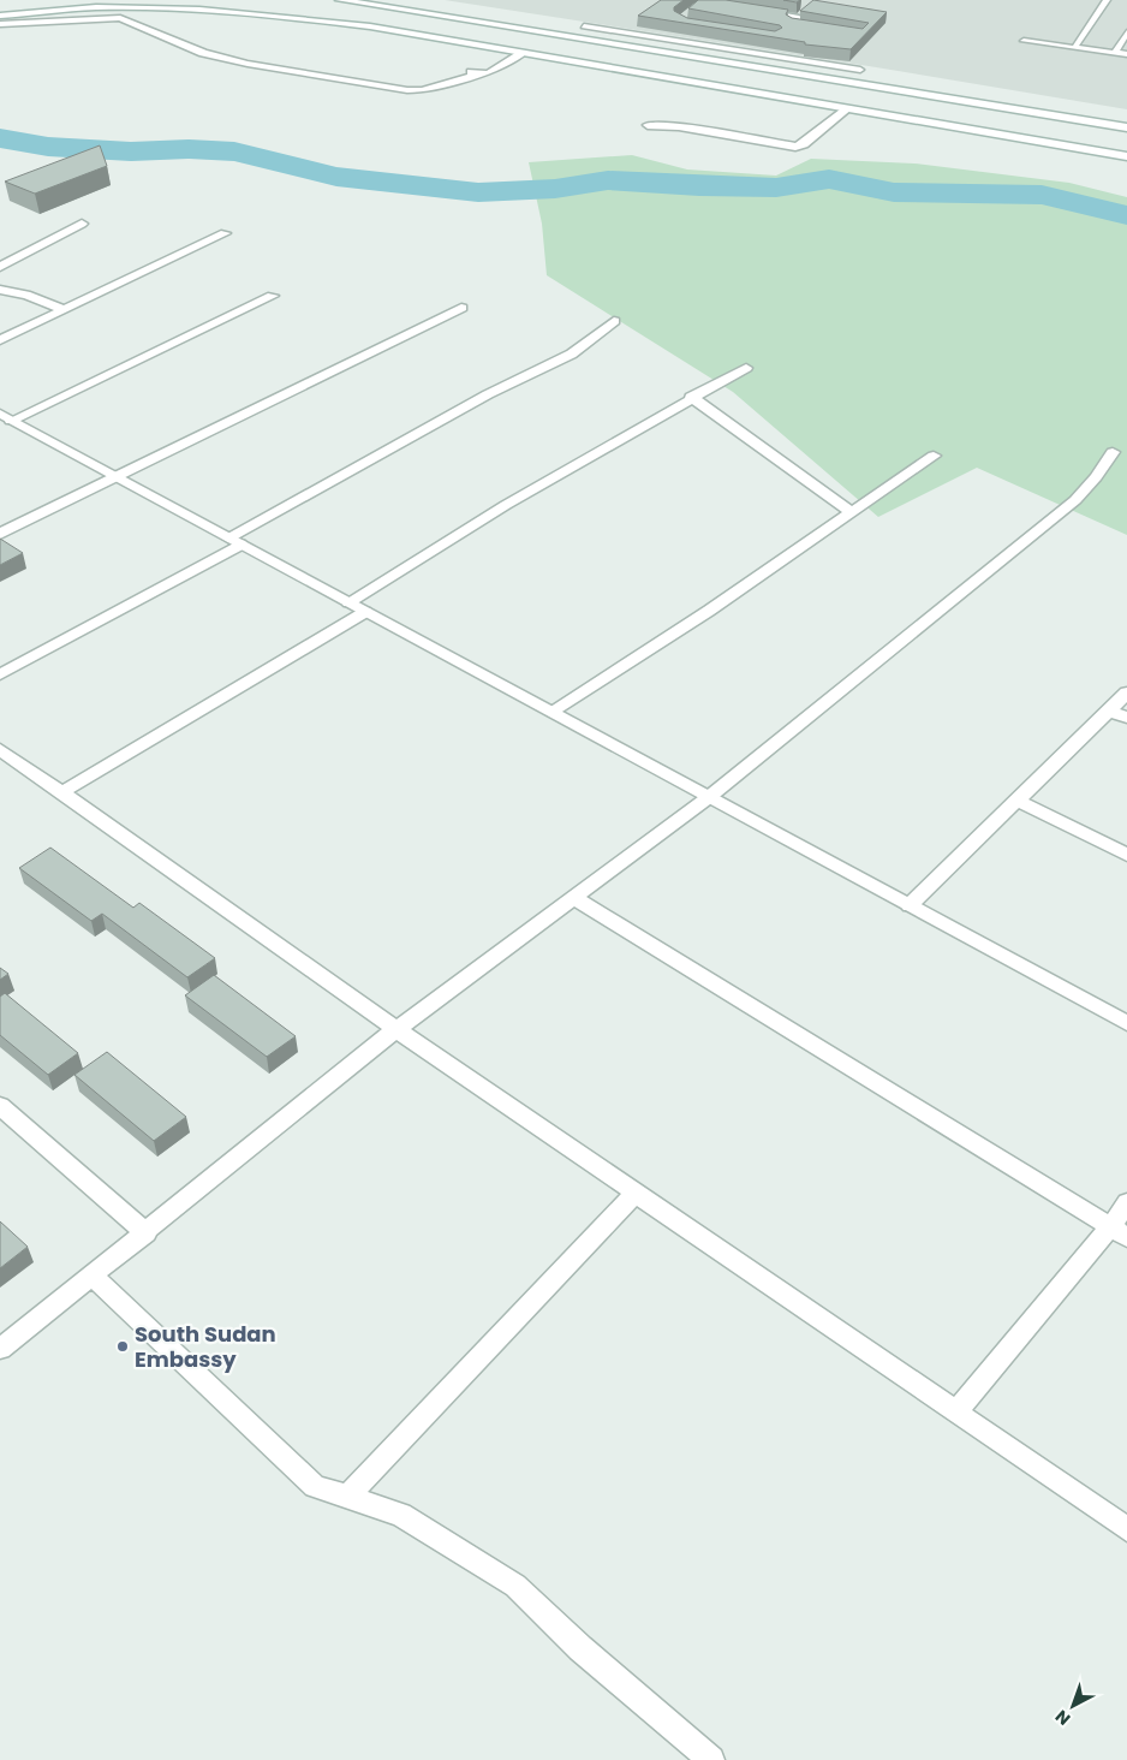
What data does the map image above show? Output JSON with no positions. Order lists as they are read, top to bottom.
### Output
{
  "places": ["South Sudan Embassy"],
  "north": "bottom left"
}
